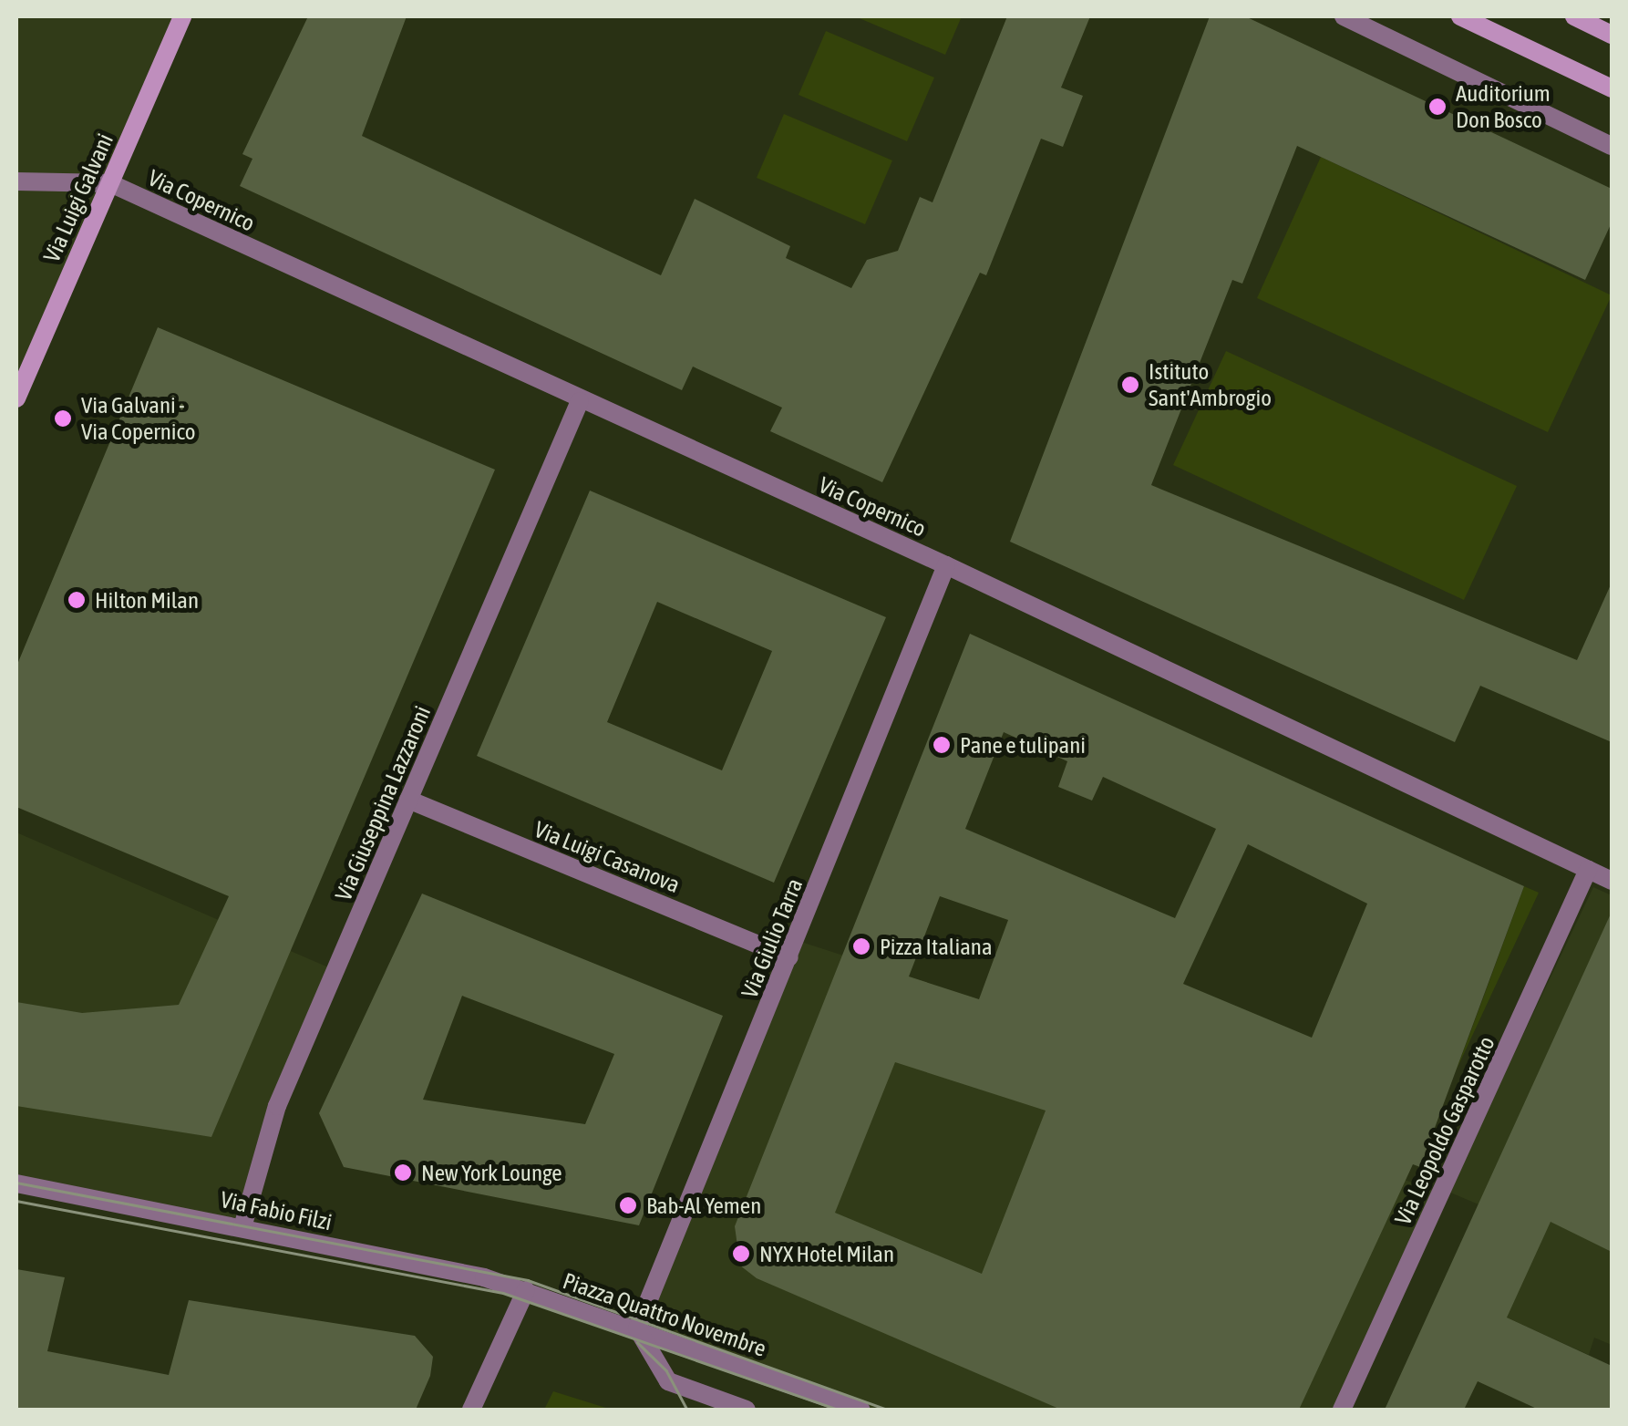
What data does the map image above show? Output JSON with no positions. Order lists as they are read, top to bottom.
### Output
{
  "streets": {
    "street": [
      "Via Luigi Galvani",
      "Via Copernico",
      "Via Giuseppina Lazzaroni",
      "Via Luigi Casanova",
      "Via Giulio Tarra",
      "Via Leopoldo Gasparotto",
      "Via Fabio Filzi",
      "Piazza Quattro Novembre"
    ]
  },
  "crossings": [
    ["Via Luigi Galvani", "Via Copernico"],
    ["Via Copernico", "Via Giuseppina Lazzaroni"],
    ["Via Copernico", "Via Giulio Tarra"],
    ["Via Copernico", "Via Leopoldo Gasparotto"],
    ["Via Giuseppina Lazzaroni", "Via Luigi Casanova"],
    ["Via Giuseppina Lazzaroni", "Via Fabio Filzi"],
    ["Via Luigi Casanova", "Via Giulio Tarra"],
    ["Via Giulio Tarra", "Piazza Quattro Novembre"],
    ["Via Fabio Filzi", "Piazza Quattro Novembre"]
  ],
  "places": [
    "Auditorium Don Bosco",
    "Istituto Sant'Ambrogio",
    "Via Galvani - Via Copernico",
    "Hilton Milan",
    "Pane e tulipani",
    "Pizza Italiana",
    "New York Lounge",
    "Bab-Al Yemen",
    "NYX Hotel Milan"
  ]
}
